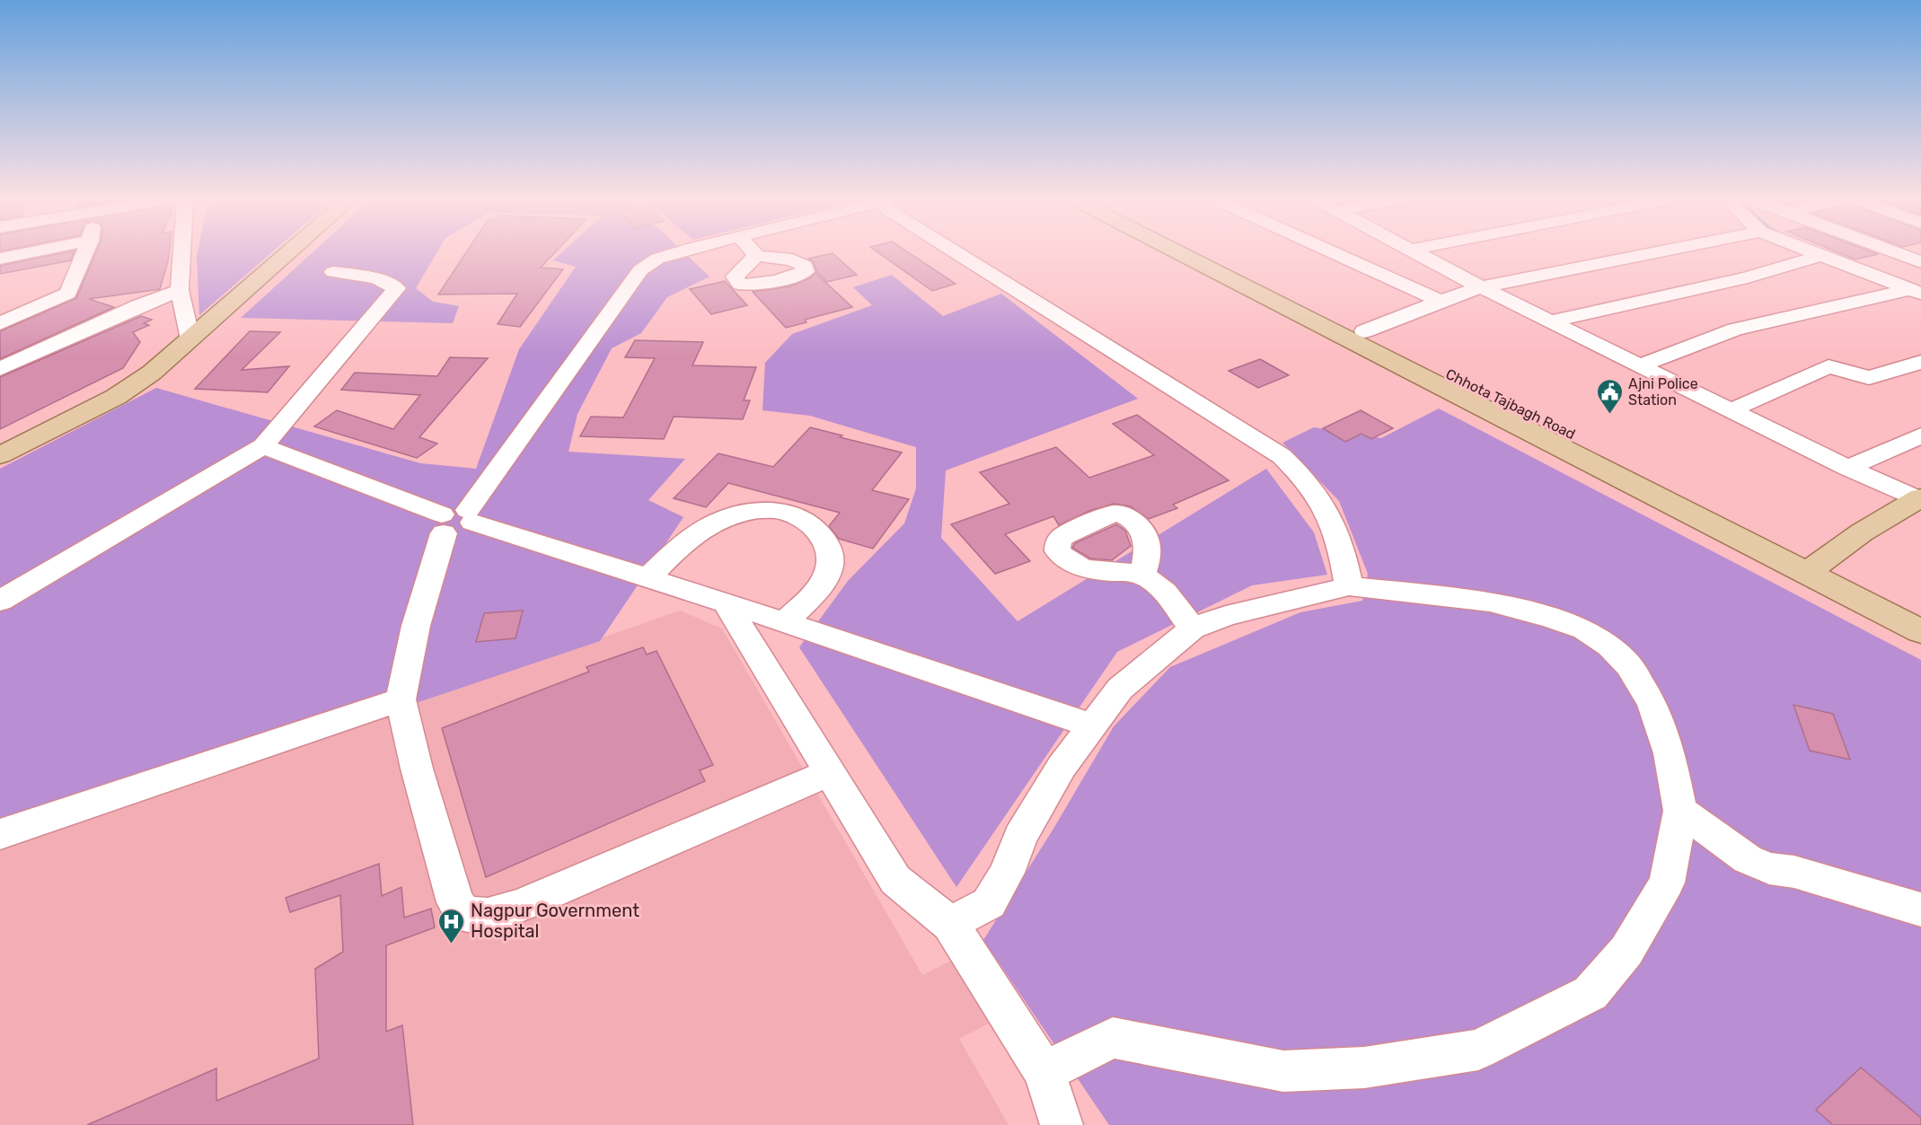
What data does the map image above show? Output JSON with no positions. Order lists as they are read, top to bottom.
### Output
{
  "streets": {
    "main road": ["Chhota Tajbagh Road"]
  },
  "places": {
    "public building": ["Ajni Police Station"],
    "hospital": ["Nagpur Government Hospital"]
  }
}
